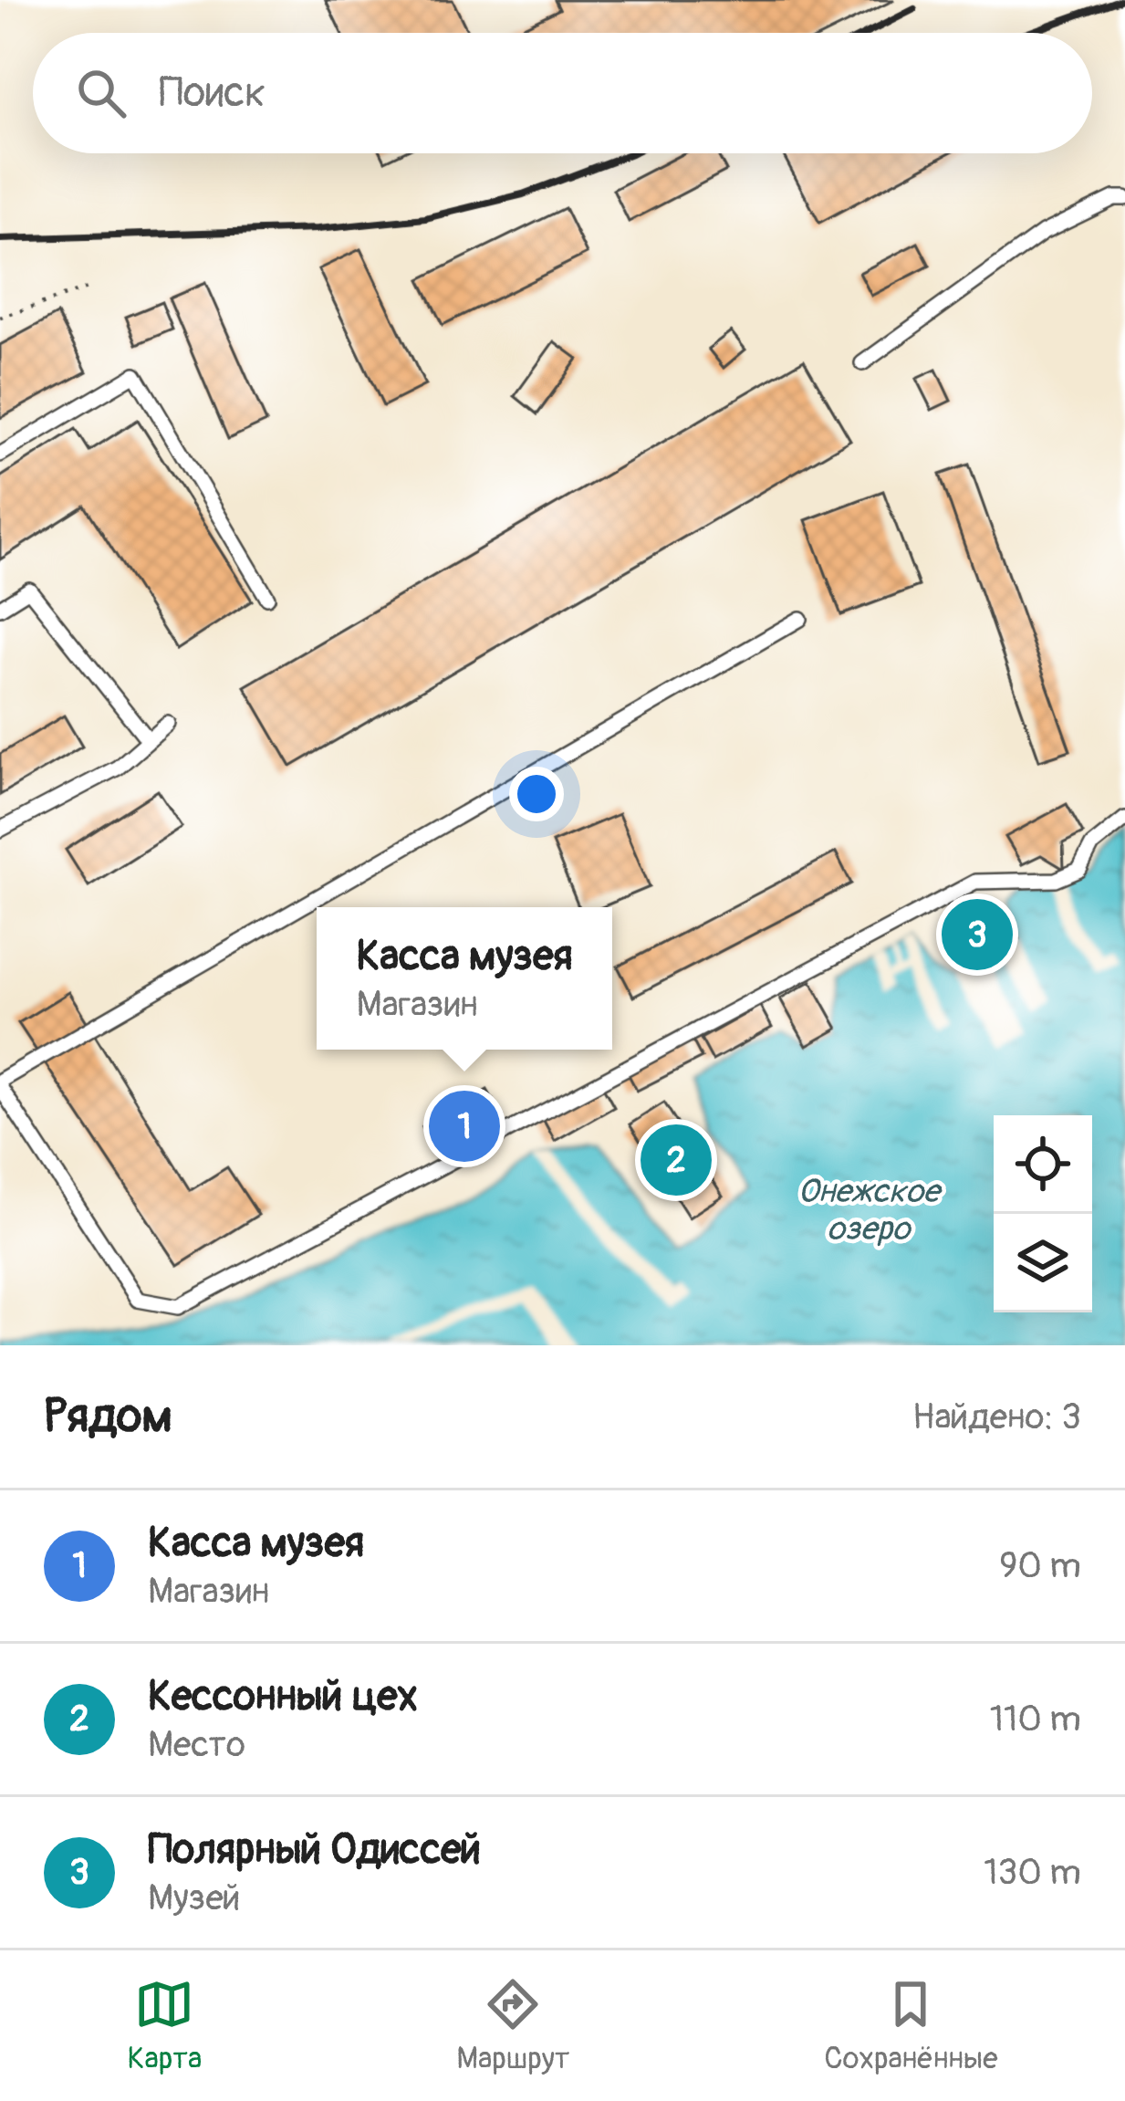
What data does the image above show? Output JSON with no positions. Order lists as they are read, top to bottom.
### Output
{
  "water": ["Онежское озеро"],
  "page": {
    "search": "Поиск",
    "pins": ["3", "1", "2"],
    "popup": ["Касса музея", "Магазин"],
    "heading": ["Рядом", "Найдено: 3"],
    "list": [
      {
        "mark": "1",
        "name": "Касса музея",
        "note": "Магазин",
        "value": "90 m"
      },
      {
        "mark": "2",
        "name": "Кессонный цех",
        "note": "Место",
        "value": "110 m"
      },
      {
        "mark": "3",
        "name": "Полярный Одиссей",
        "note": "Музей",
        "value": "130 m"
      }
    ],
    "nav": ["Карта", "Маршрут", "Сохранённые"]
  }
}
